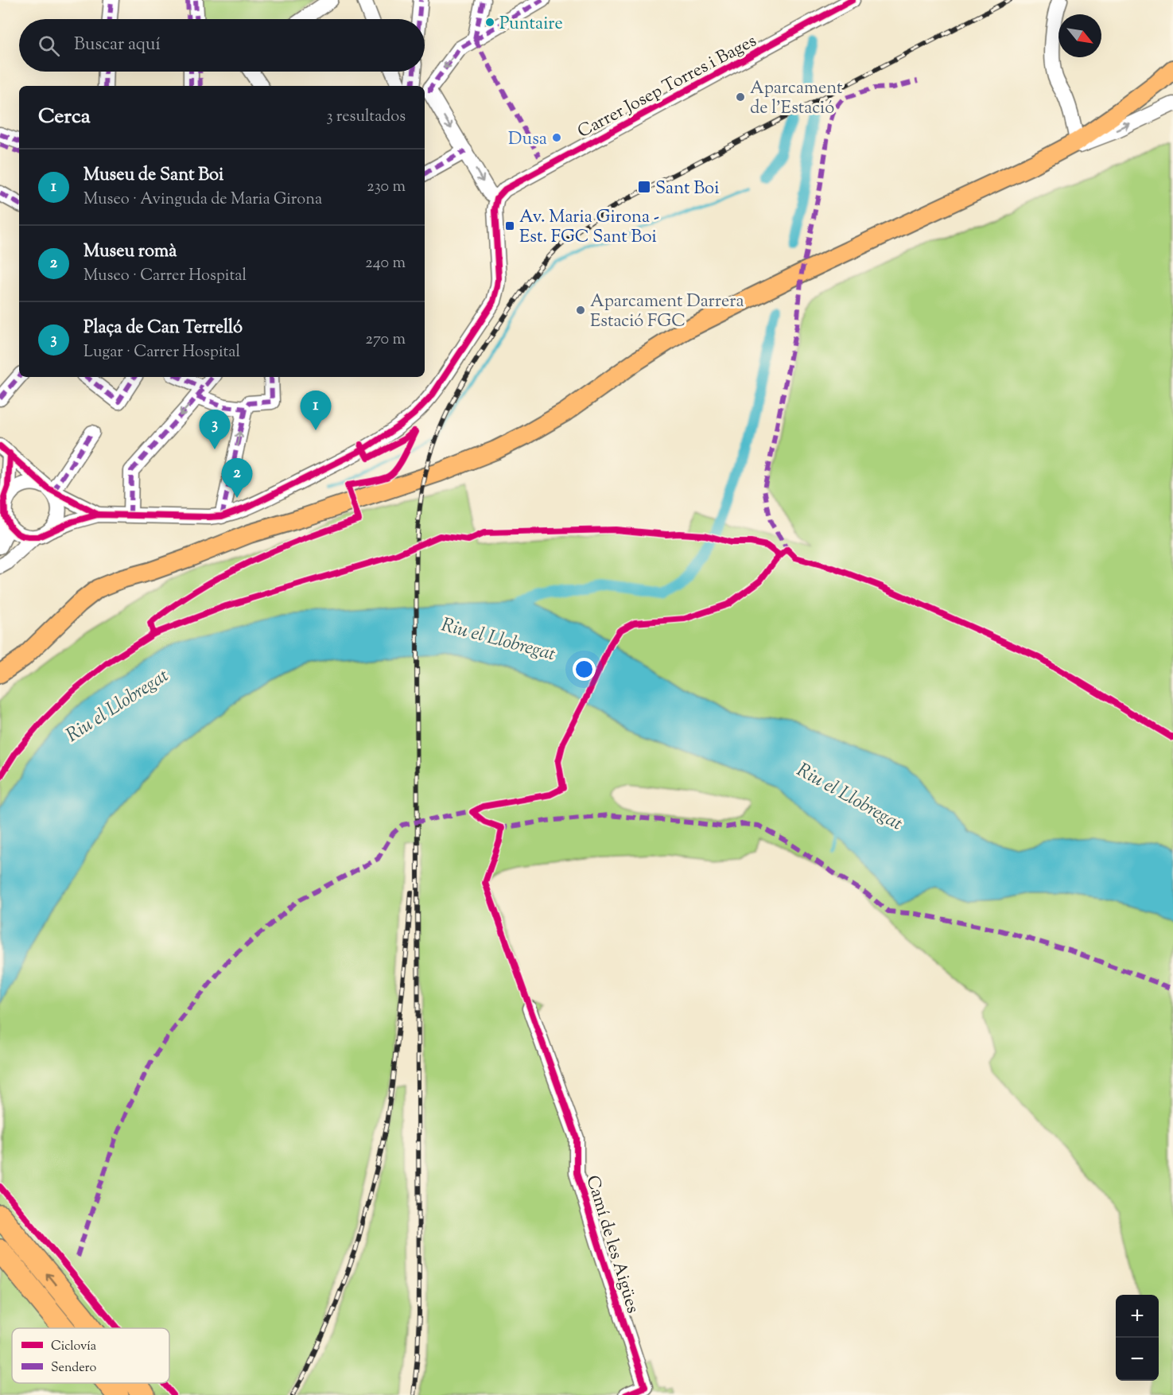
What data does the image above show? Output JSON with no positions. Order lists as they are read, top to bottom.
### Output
{
  "streets": {
    "street": ["Carrer Josep Torres i Bages", "Camí de les Aigües"]
  },
  "water": ["Riu el Llobregat"],
  "places": {
    "other": [
      "Puntaire",
      "Aparcament de l'Estació",
      "Dusa",
      "Aparcament Darrera Estació FGC"
    ],
    "transit": ["Sant Boi", "Av. Maria Girona - Est. FGC Sant Boi"]
  },
  "legend": ["Ciclovía", "Sendero"],
  "north": "bottom right",
  "page": {
    "search": "Buscar aquí",
    "heading": ["Cerca", "3 resultados"],
    "list": [
      {
        "mark": "1",
        "name": "Museu de Sant Boi",
        "note": "Museo · Avinguda de Maria Girona",
        "value": "230 m"
      },
      {
        "mark": "2",
        "name": "Museu romà",
        "note": "Museo · Carrer Hospital",
        "value": "240 m"
      },
      {
        "mark": "3",
        "name": "Plaça de Can Terrelló",
        "note": "Lugar · Carrer Hospital",
        "value": "270 m"
      }
    ],
    "pins": ["1", "3", "2"],
    "map_buttons": ["+", "−"]
  }
}
